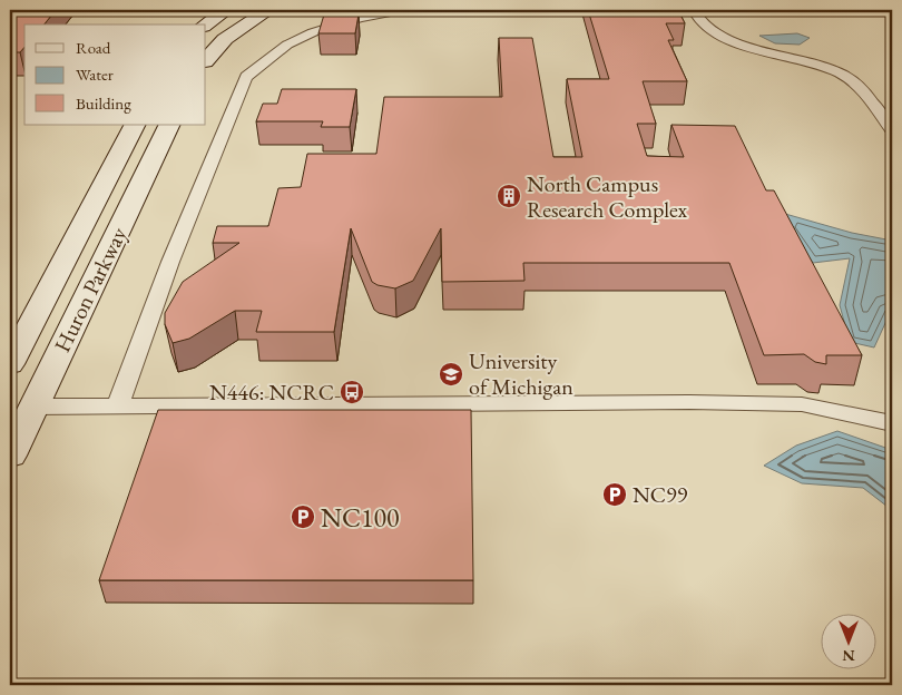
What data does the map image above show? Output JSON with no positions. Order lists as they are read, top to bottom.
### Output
{
  "streets": {
    "main road": ["Huron Parkway"]
  },
  "places": {
    "building": ["North Campus Research Complex"],
    "school or university": ["University of Michigan"],
    "bus stop": ["N446: NCRC"],
    "parking": ["NC99", "NC100"]
  },
  "legend": ["Road", "Water", "Building"],
  "north": "bottom"
}
